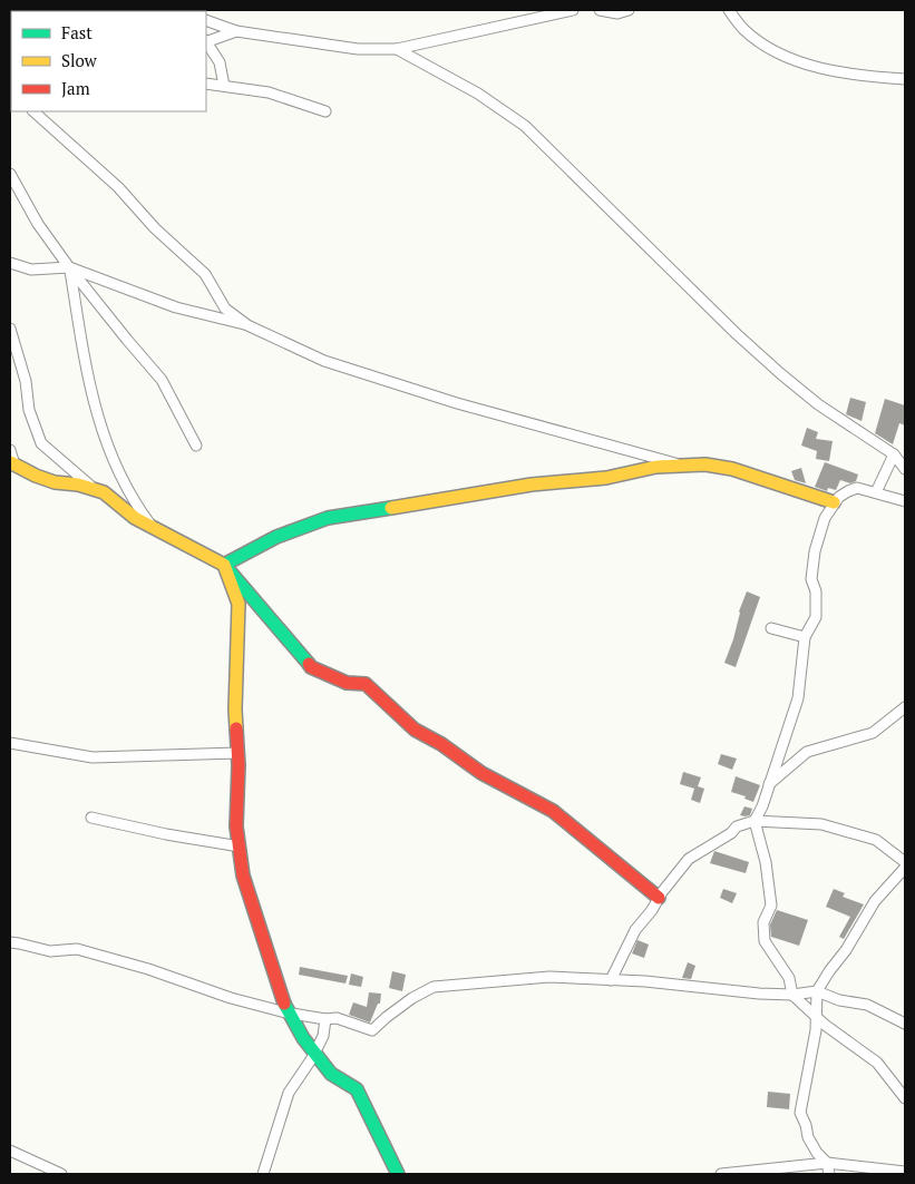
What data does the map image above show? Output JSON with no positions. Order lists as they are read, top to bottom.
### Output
{
  "legend": ["Fast", "Slow", "Jam"]
}
